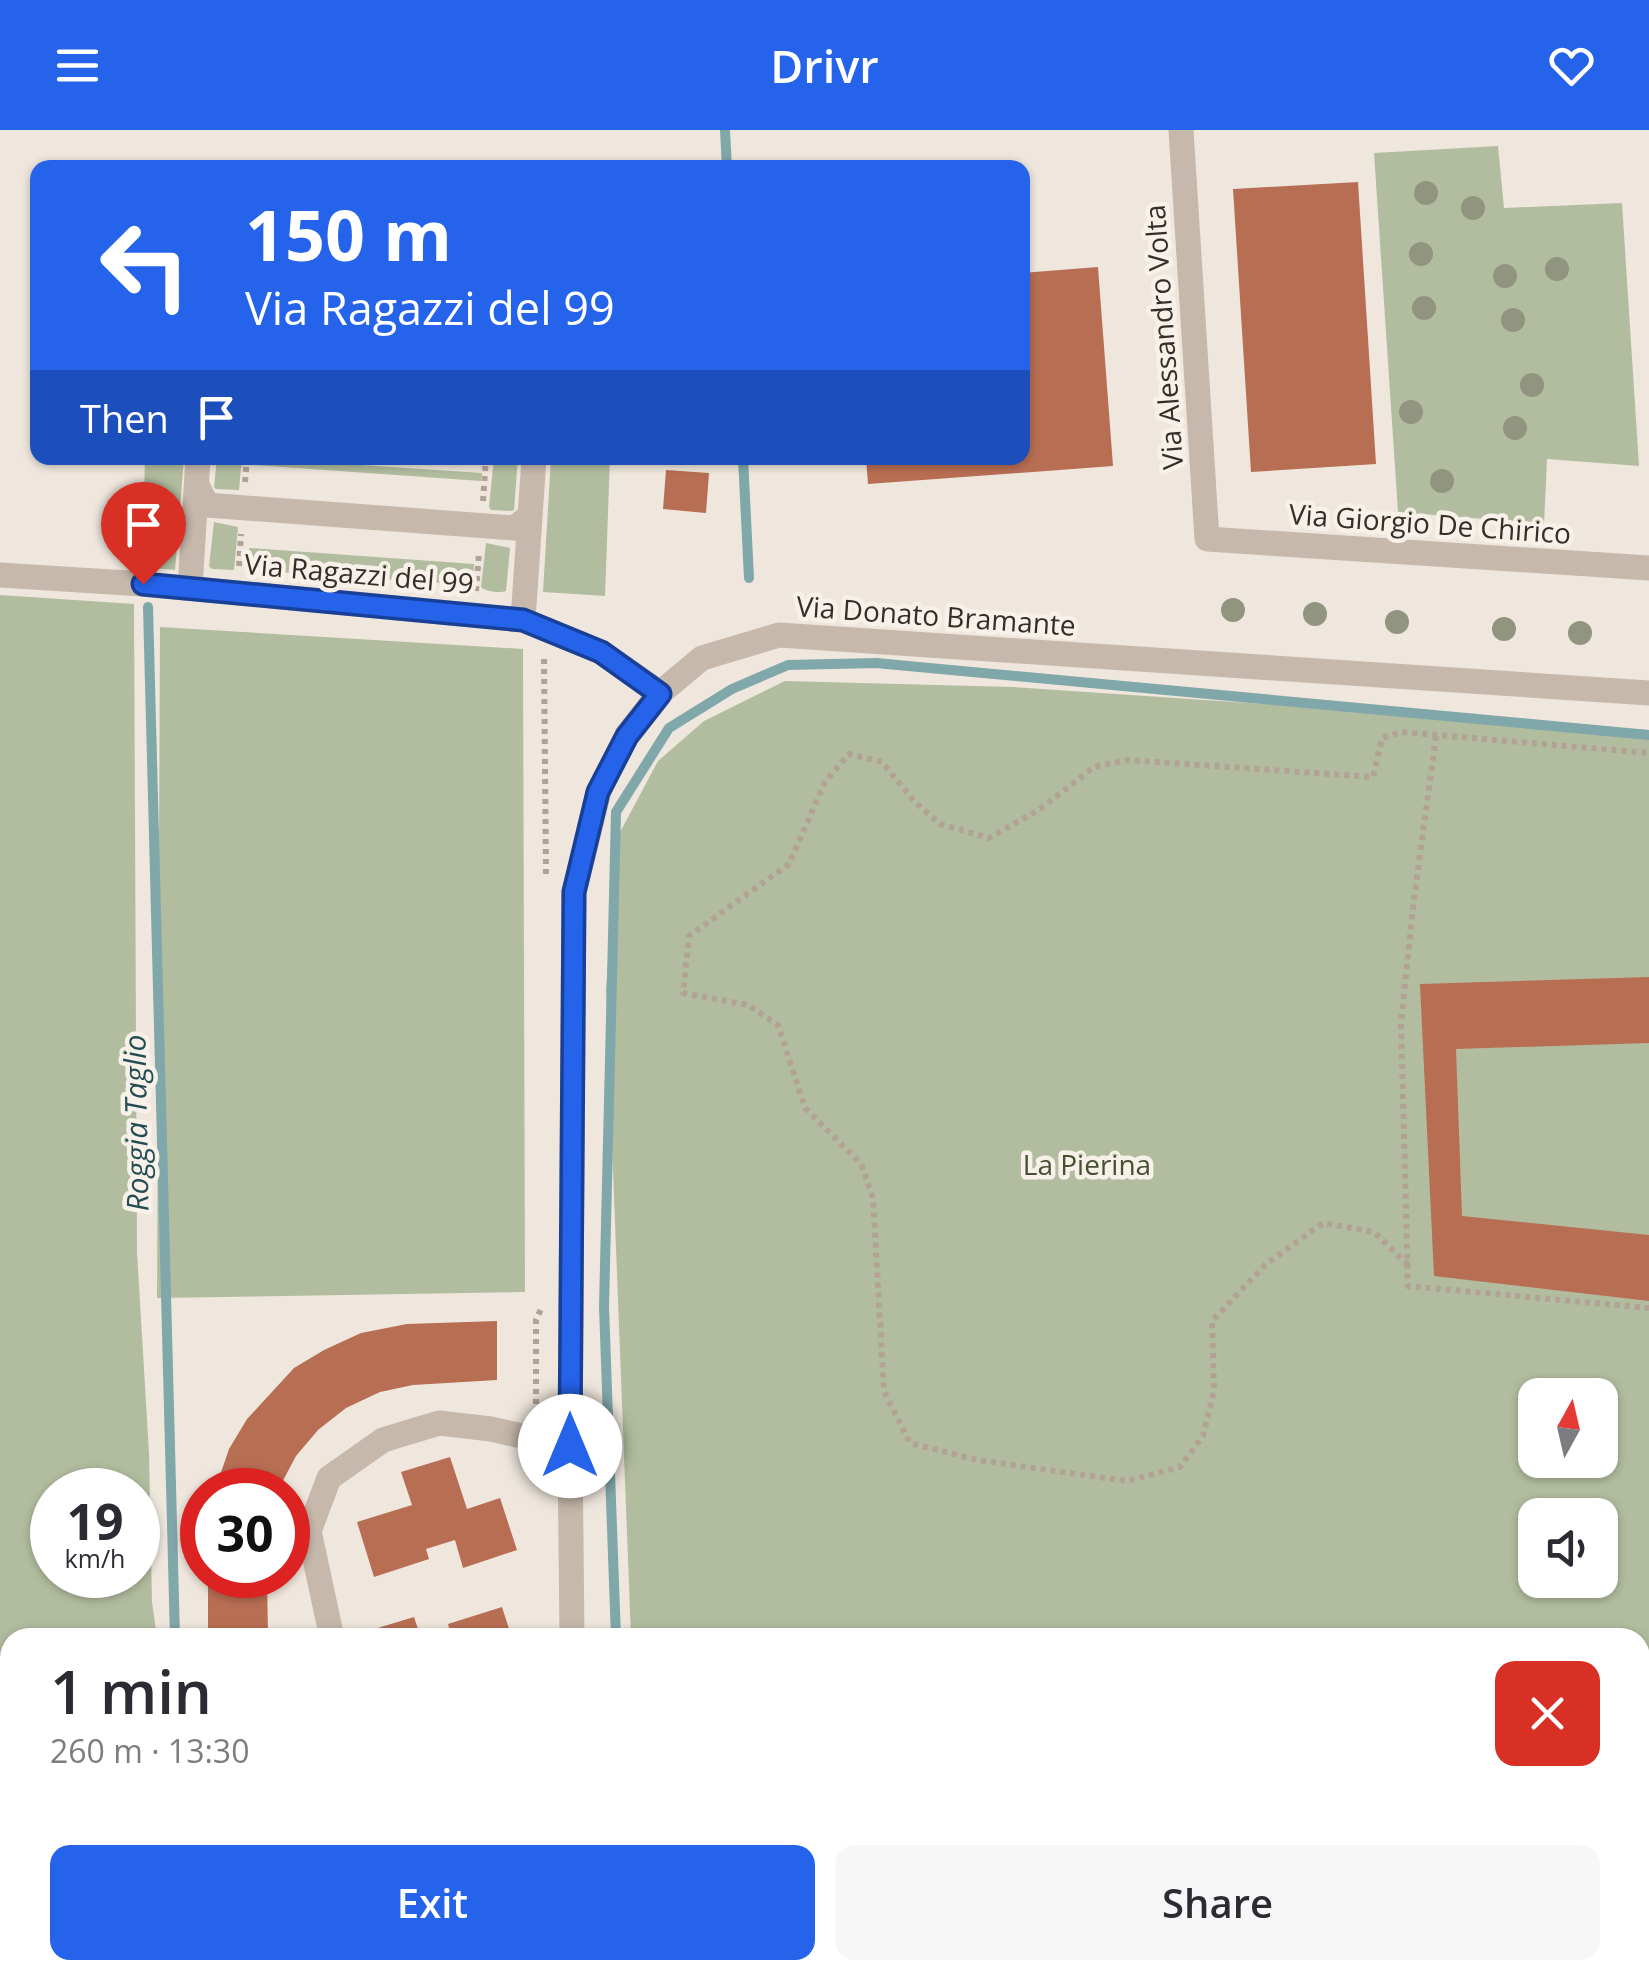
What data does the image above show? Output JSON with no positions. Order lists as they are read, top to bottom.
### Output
{
  "streets": {
    "street": [
      "Via Alessandro Volta",
      "Via Giorgio De Chirico",
      "Via Ragazzi del 99",
      "Via Donato Bramante"
    ]
  },
  "crossings": [
    ["Via Alessandro Volta", "Via Giorgio De Chirico"],
    ["Via Ragazzi del 99", "Via Donato Bramante"]
  ],
  "water": ["Roggia Taglio"],
  "parks": ["La Pierina"],
  "north": "top",
  "page": {
    "header": "Drivr",
    "turn": ["150 m", "Via Ragazzi del 99"],
    "then": "Then",
    "speed": "19 km/h",
    "limit": "30",
    "heading": ["1 min", "260 m · 13:30"],
    "buttons": ["Exit", "Share"]
  }
}
